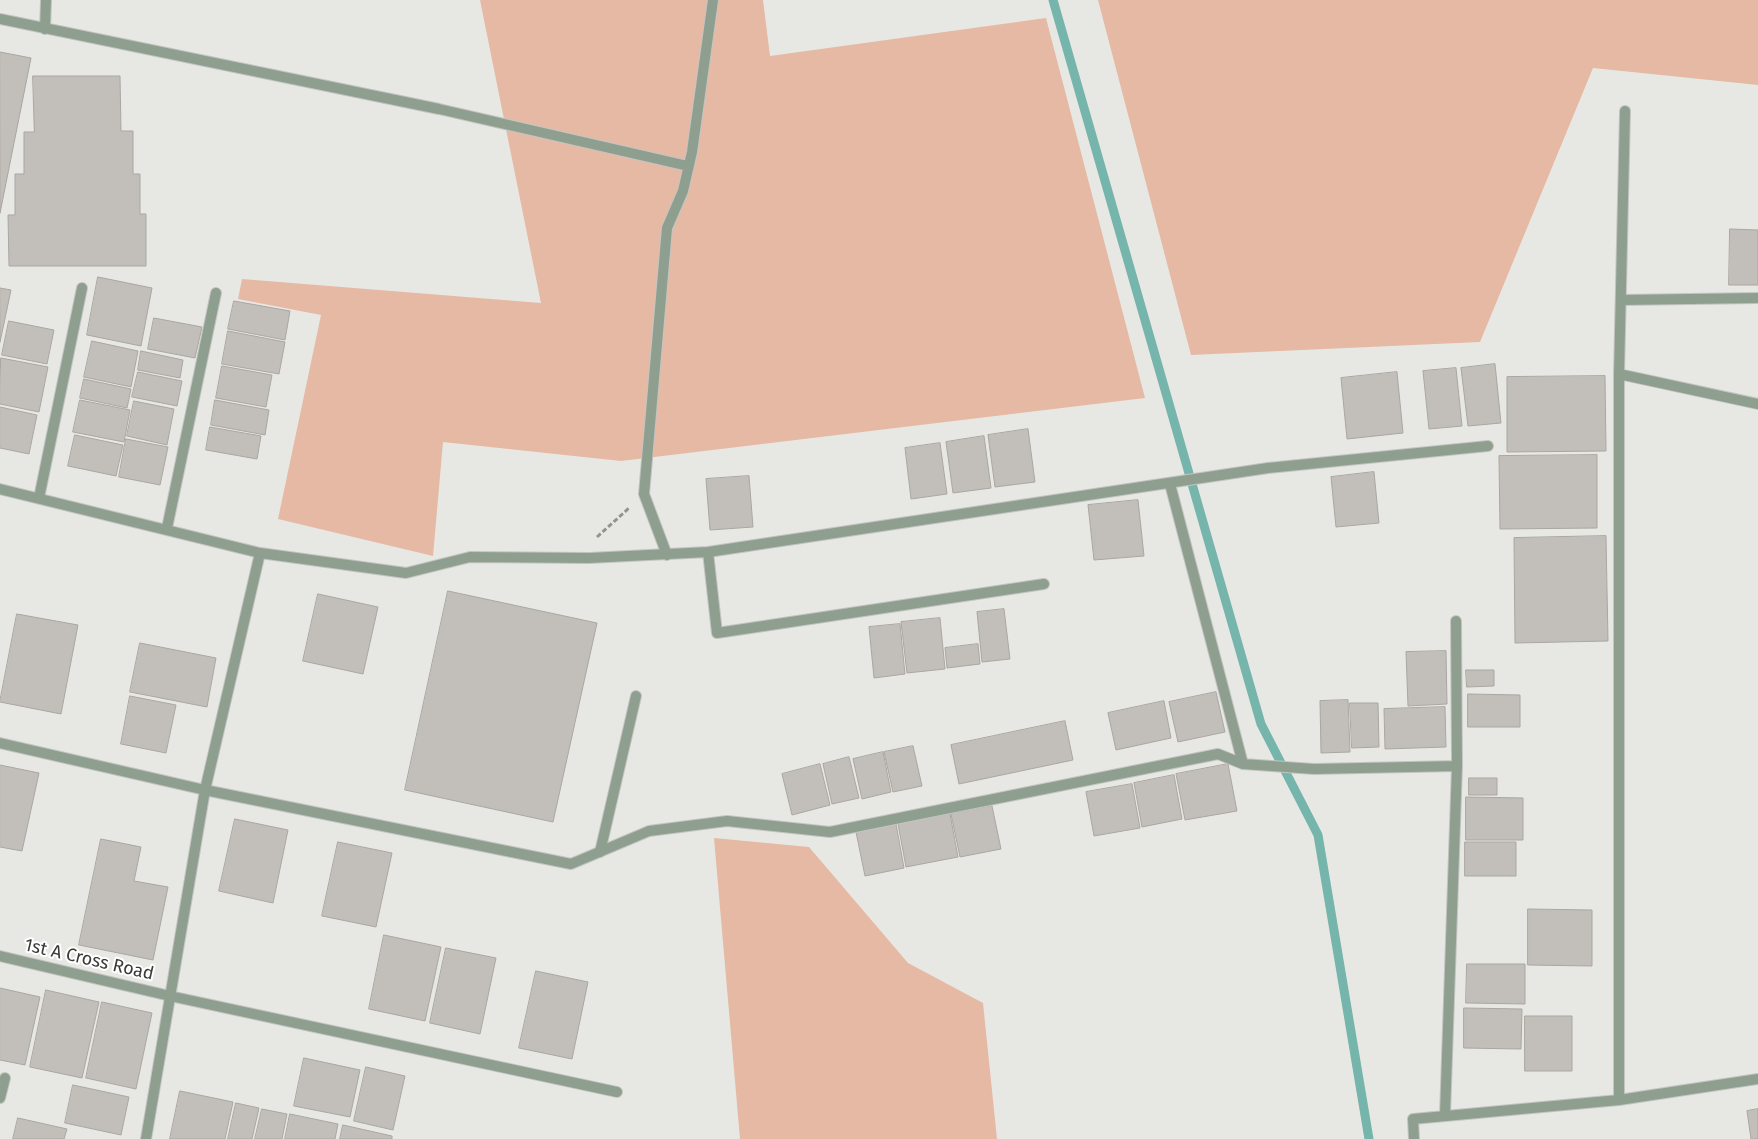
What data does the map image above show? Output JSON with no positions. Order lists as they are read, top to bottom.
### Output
{
  "streets": {
    "street": ["1st A Cross Road"]
  }
}
